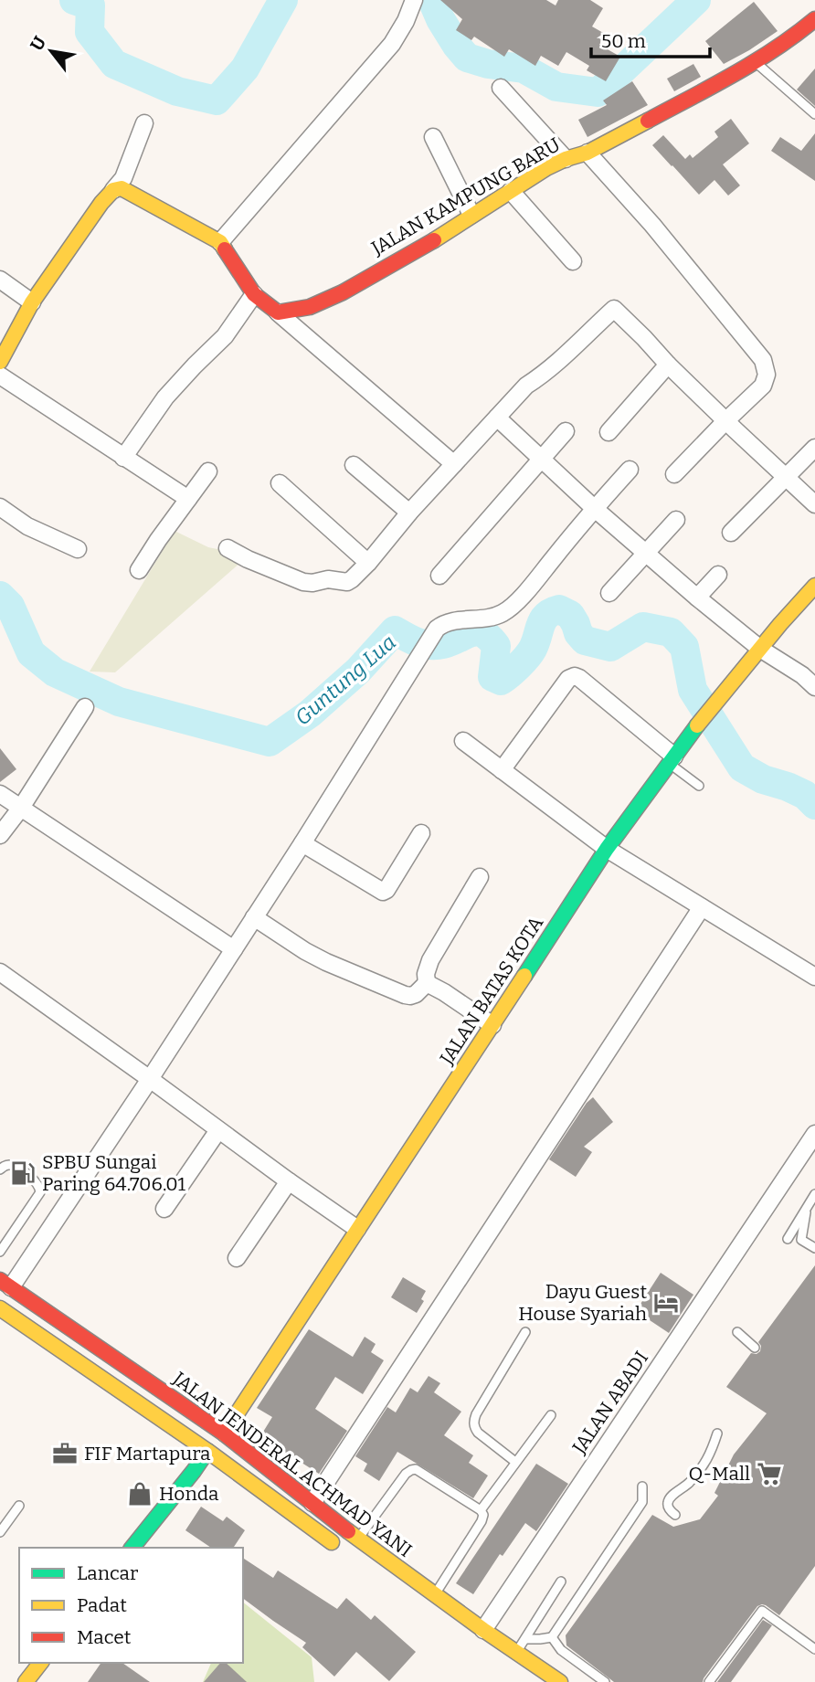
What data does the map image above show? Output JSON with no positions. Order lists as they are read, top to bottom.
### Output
{
  "streets": {
    "main road": ["JALAN KAMPUNG BARU", "JALAN BATAS KOTA", "JALAN JENDERAL ACHMAD YANI"],
    "street": ["JALAN ABADI"]
  },
  "crossings": [
    ["JALAN BATAS KOTA", "JALAN JENDERAL ACHMAD YANI"],
    ["JALAN ABADI", "JALAN JENDERAL ACHMAD YANI"]
  ],
  "water": ["Guntung Lua"],
  "places": {
    "fuel station": ["SPBU Sungai Paring 64.706.01"],
    "hotel": ["Dayu Guest House Syariah"],
    "office": ["FIF Martapura"],
    "supermarket": ["Q-Mall"],
    "shop": ["Honda"]
  },
  "legend": ["Lancar", "Padat", "Macet"],
  "scale_bar": "50 m",
  "north": "top left"
}
